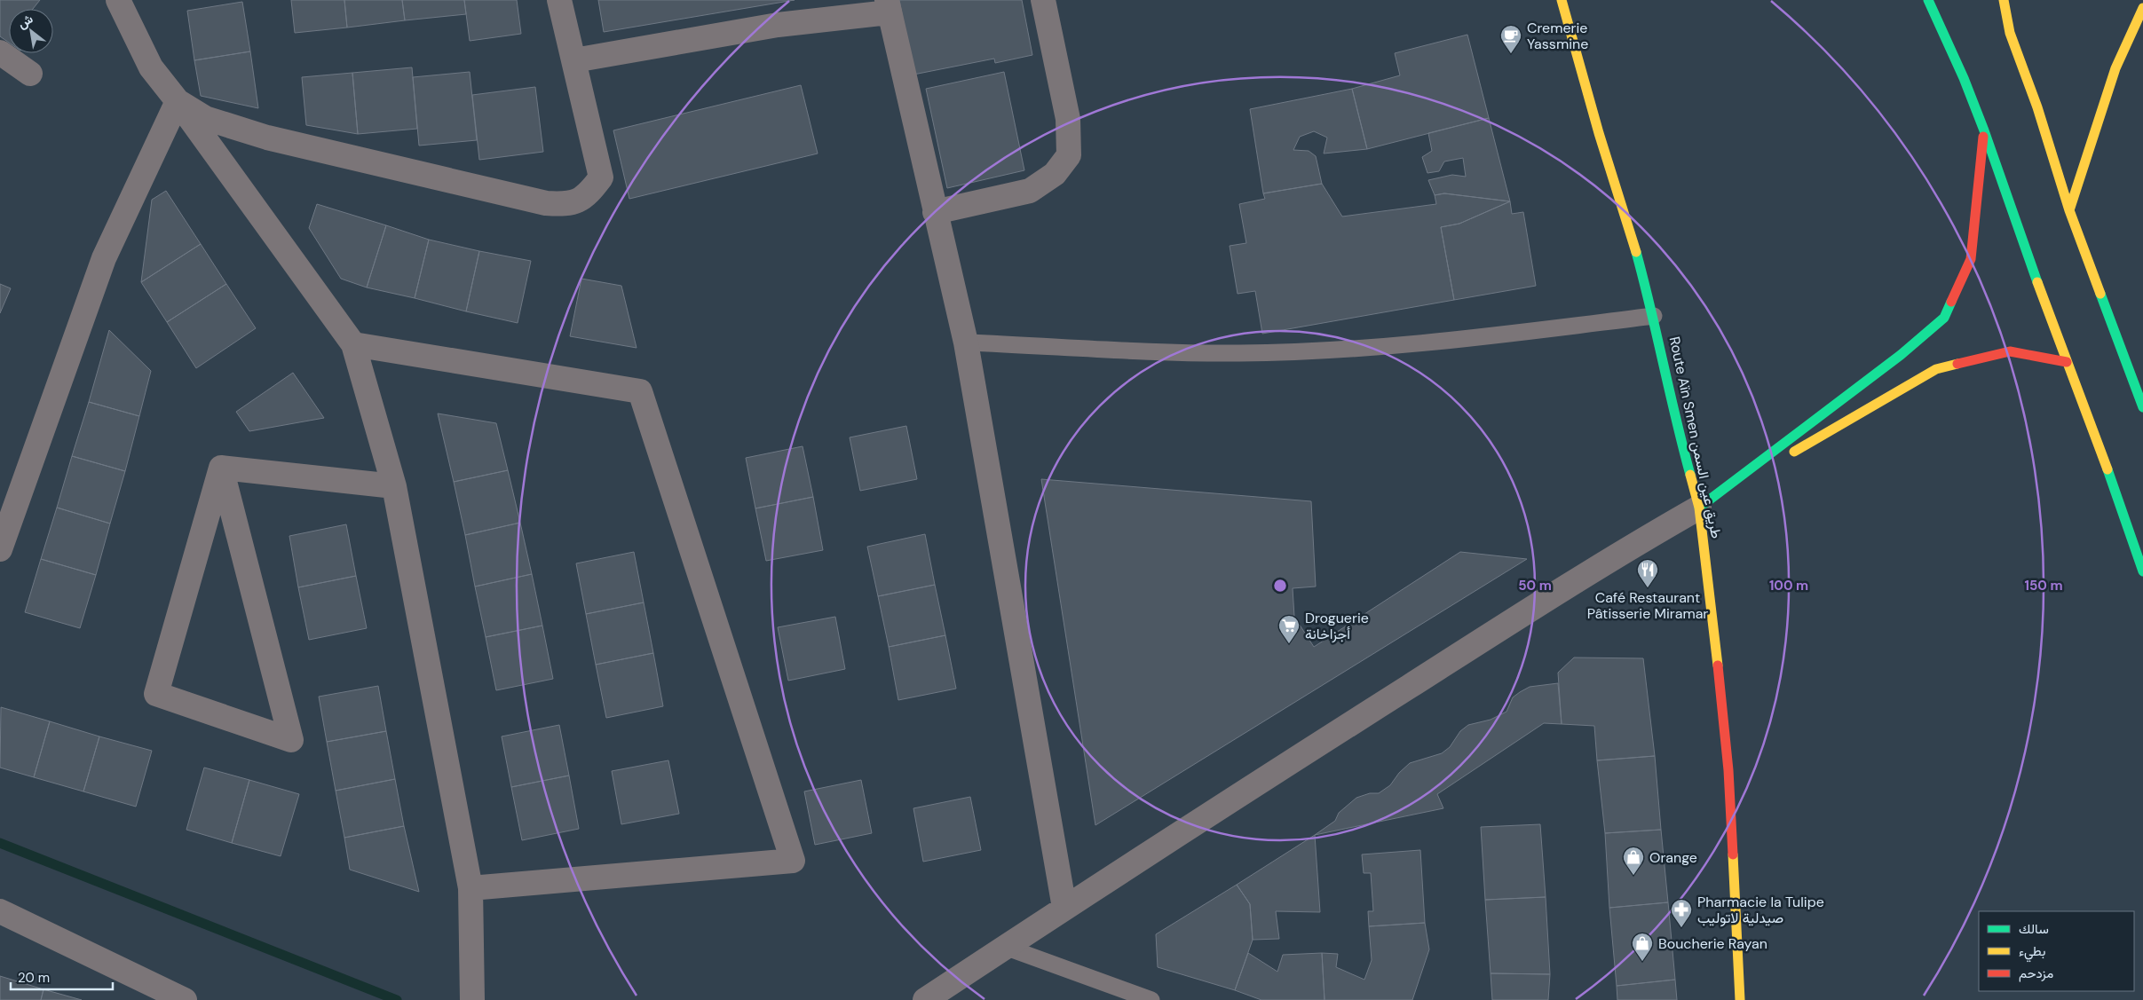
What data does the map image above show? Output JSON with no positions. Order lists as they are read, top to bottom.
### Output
{
  "streets": {
    "main road": ["Route Aïn Smen طريق عين السمن"]
  },
  "places": {
    "cafe": ["Cremerie Yassmine"],
    "restaurant": ["Café Restaurant Pâtisserie Miramar"],
    "supermarket": ["Droguerie أجزاخانة"],
    "shop": ["Orange", "Boucherie Rayan"],
    "pharmacy": ["Pharmacie la Tulipe صيدلية لاتوليب"]
  },
  "legend": ["سالك", "بطيء", "مزدحم"],
  "scale_bar": "20 m",
  "north": "top left",
  "rings": ["50 m", "100 m", "150 m"]
}
